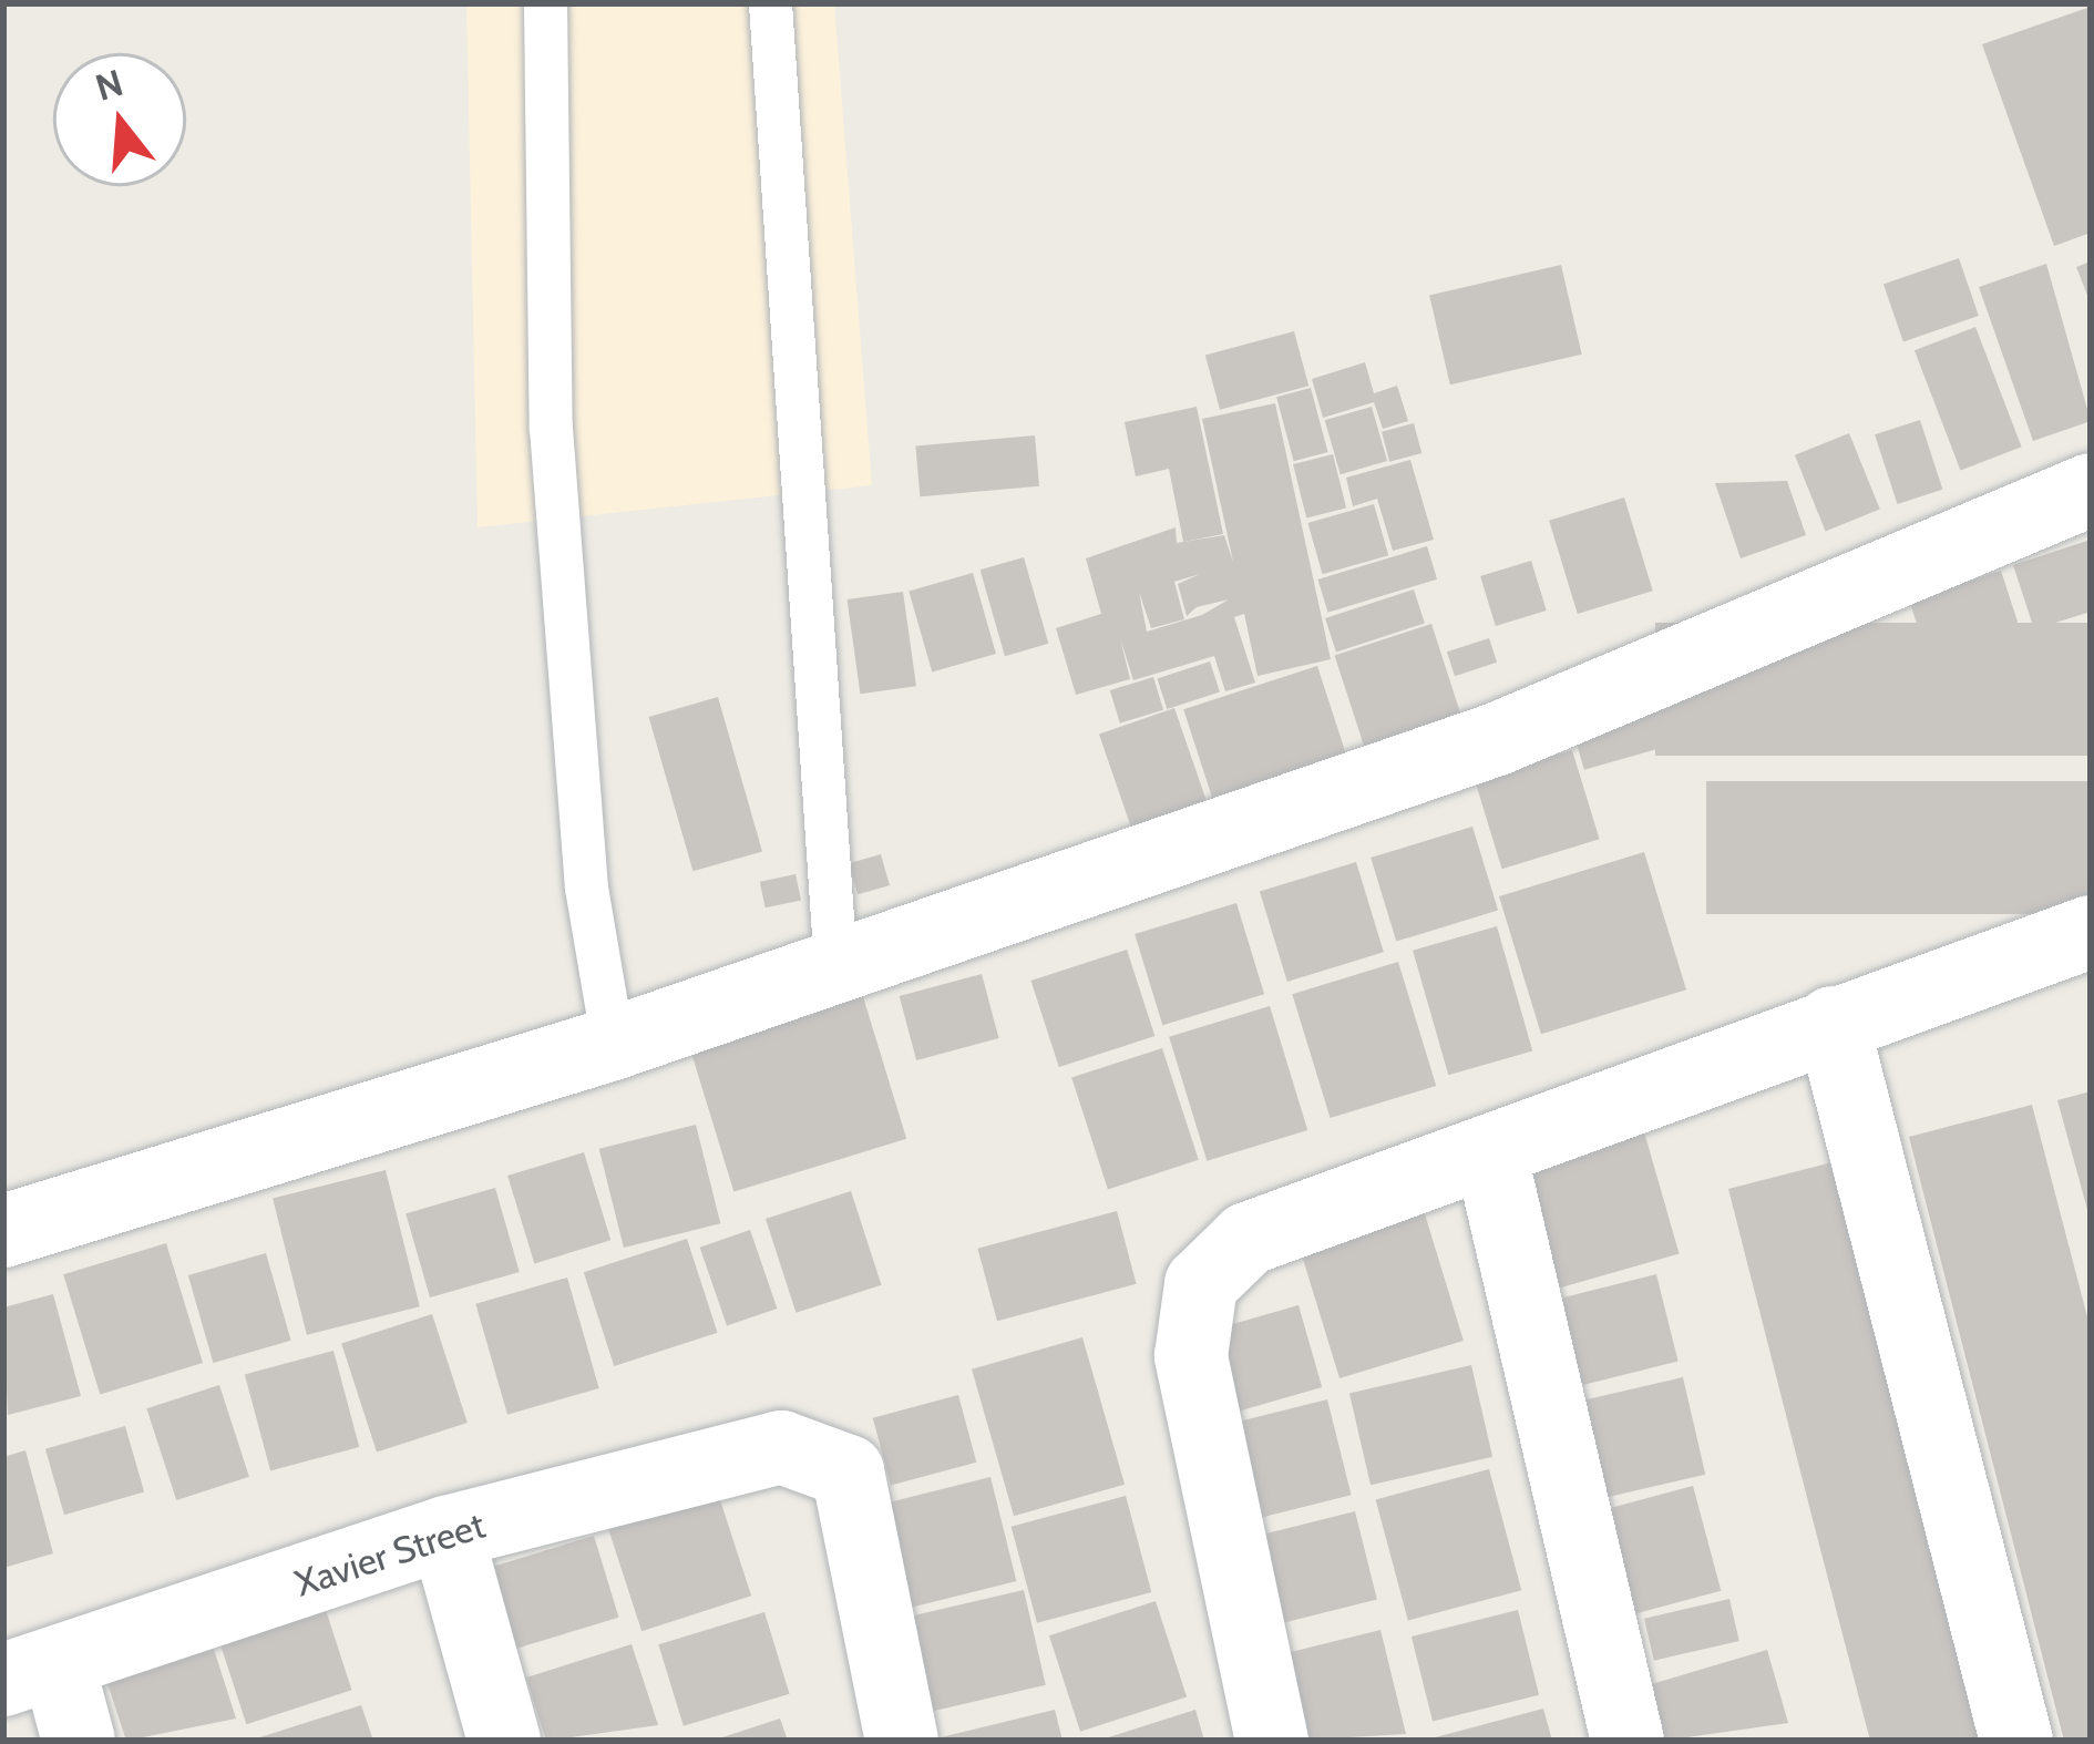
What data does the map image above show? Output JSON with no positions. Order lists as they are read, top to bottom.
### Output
{
  "streets": {
    "street": ["Xavier Street"]
  },
  "north": "top"
}
